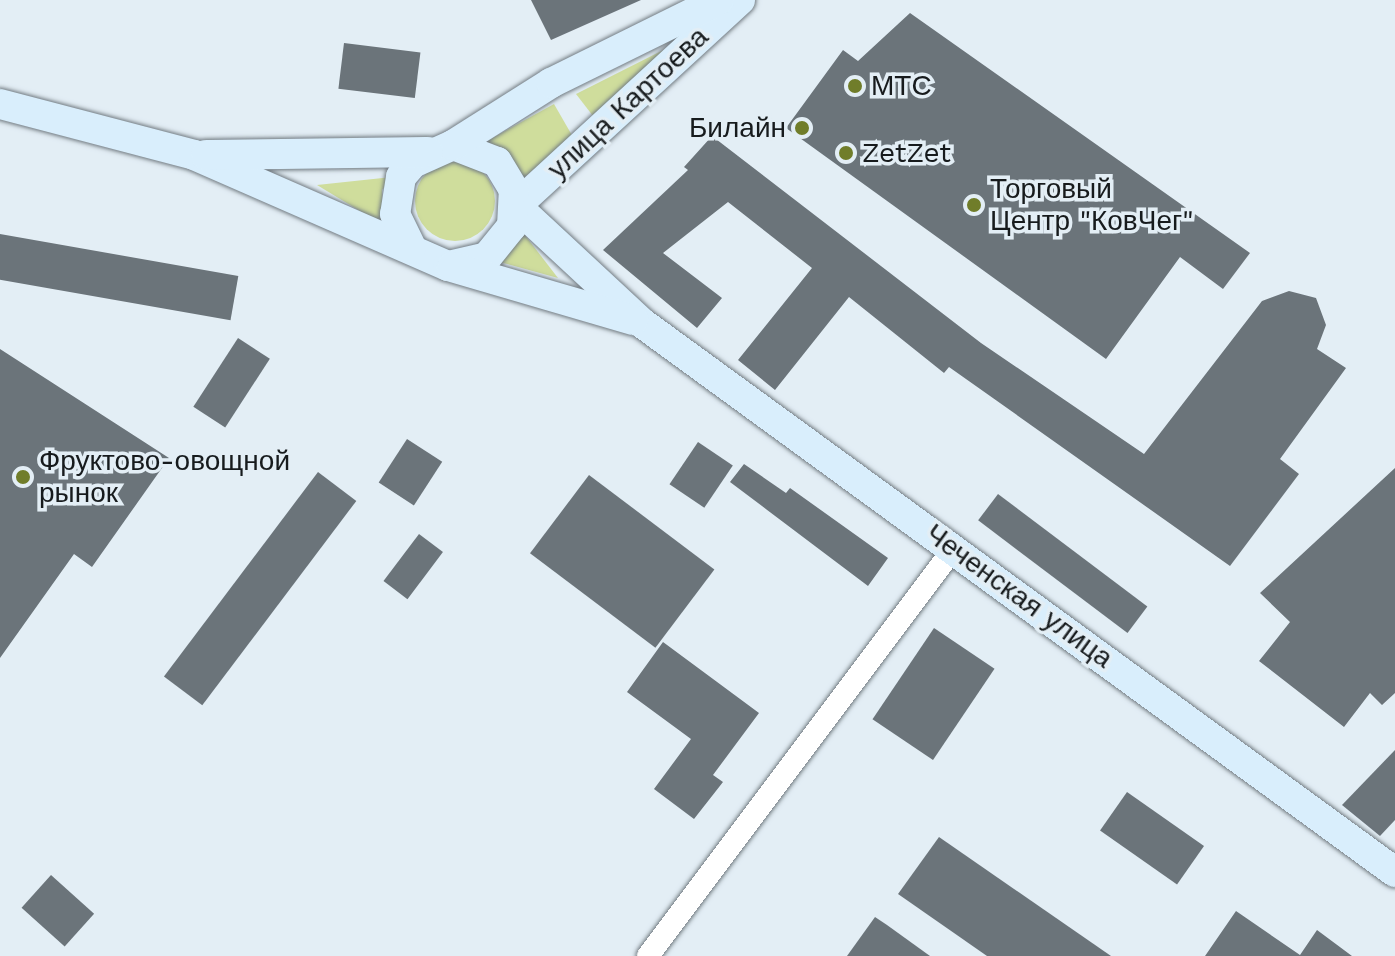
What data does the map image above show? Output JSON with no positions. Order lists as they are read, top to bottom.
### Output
{
  "streets": {
    "main road": ["улица Картоева", "Чеченская улица"]
  },
  "crossings": [
    ["улица Картоева", "Чеченская улица"]
  ],
  "places": [
    "МТС",
    "Билайн",
    "ZetZet",
    "Торговый Центр \"КовЧег\"",
    "Фруктово-овощной рынок"
  ]
}
